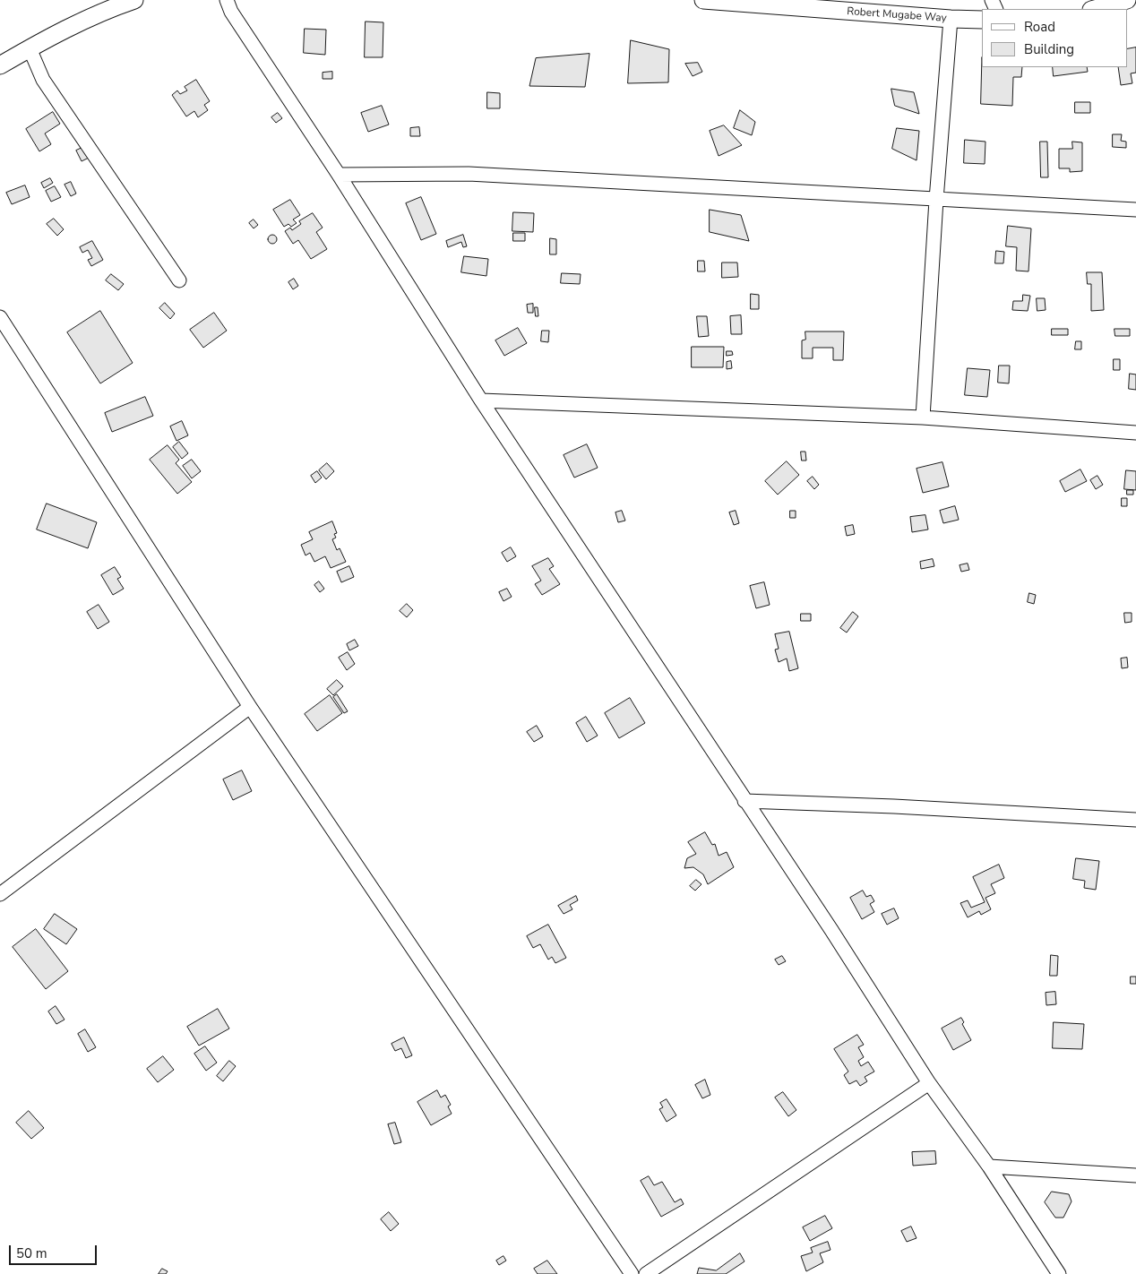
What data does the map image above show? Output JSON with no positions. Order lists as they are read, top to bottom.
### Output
{
  "streets": {
    "main road": ["Robert Mugabe Way"]
  },
  "legend": ["Road", "Building"],
  "scale_bar": "50 m"
}
